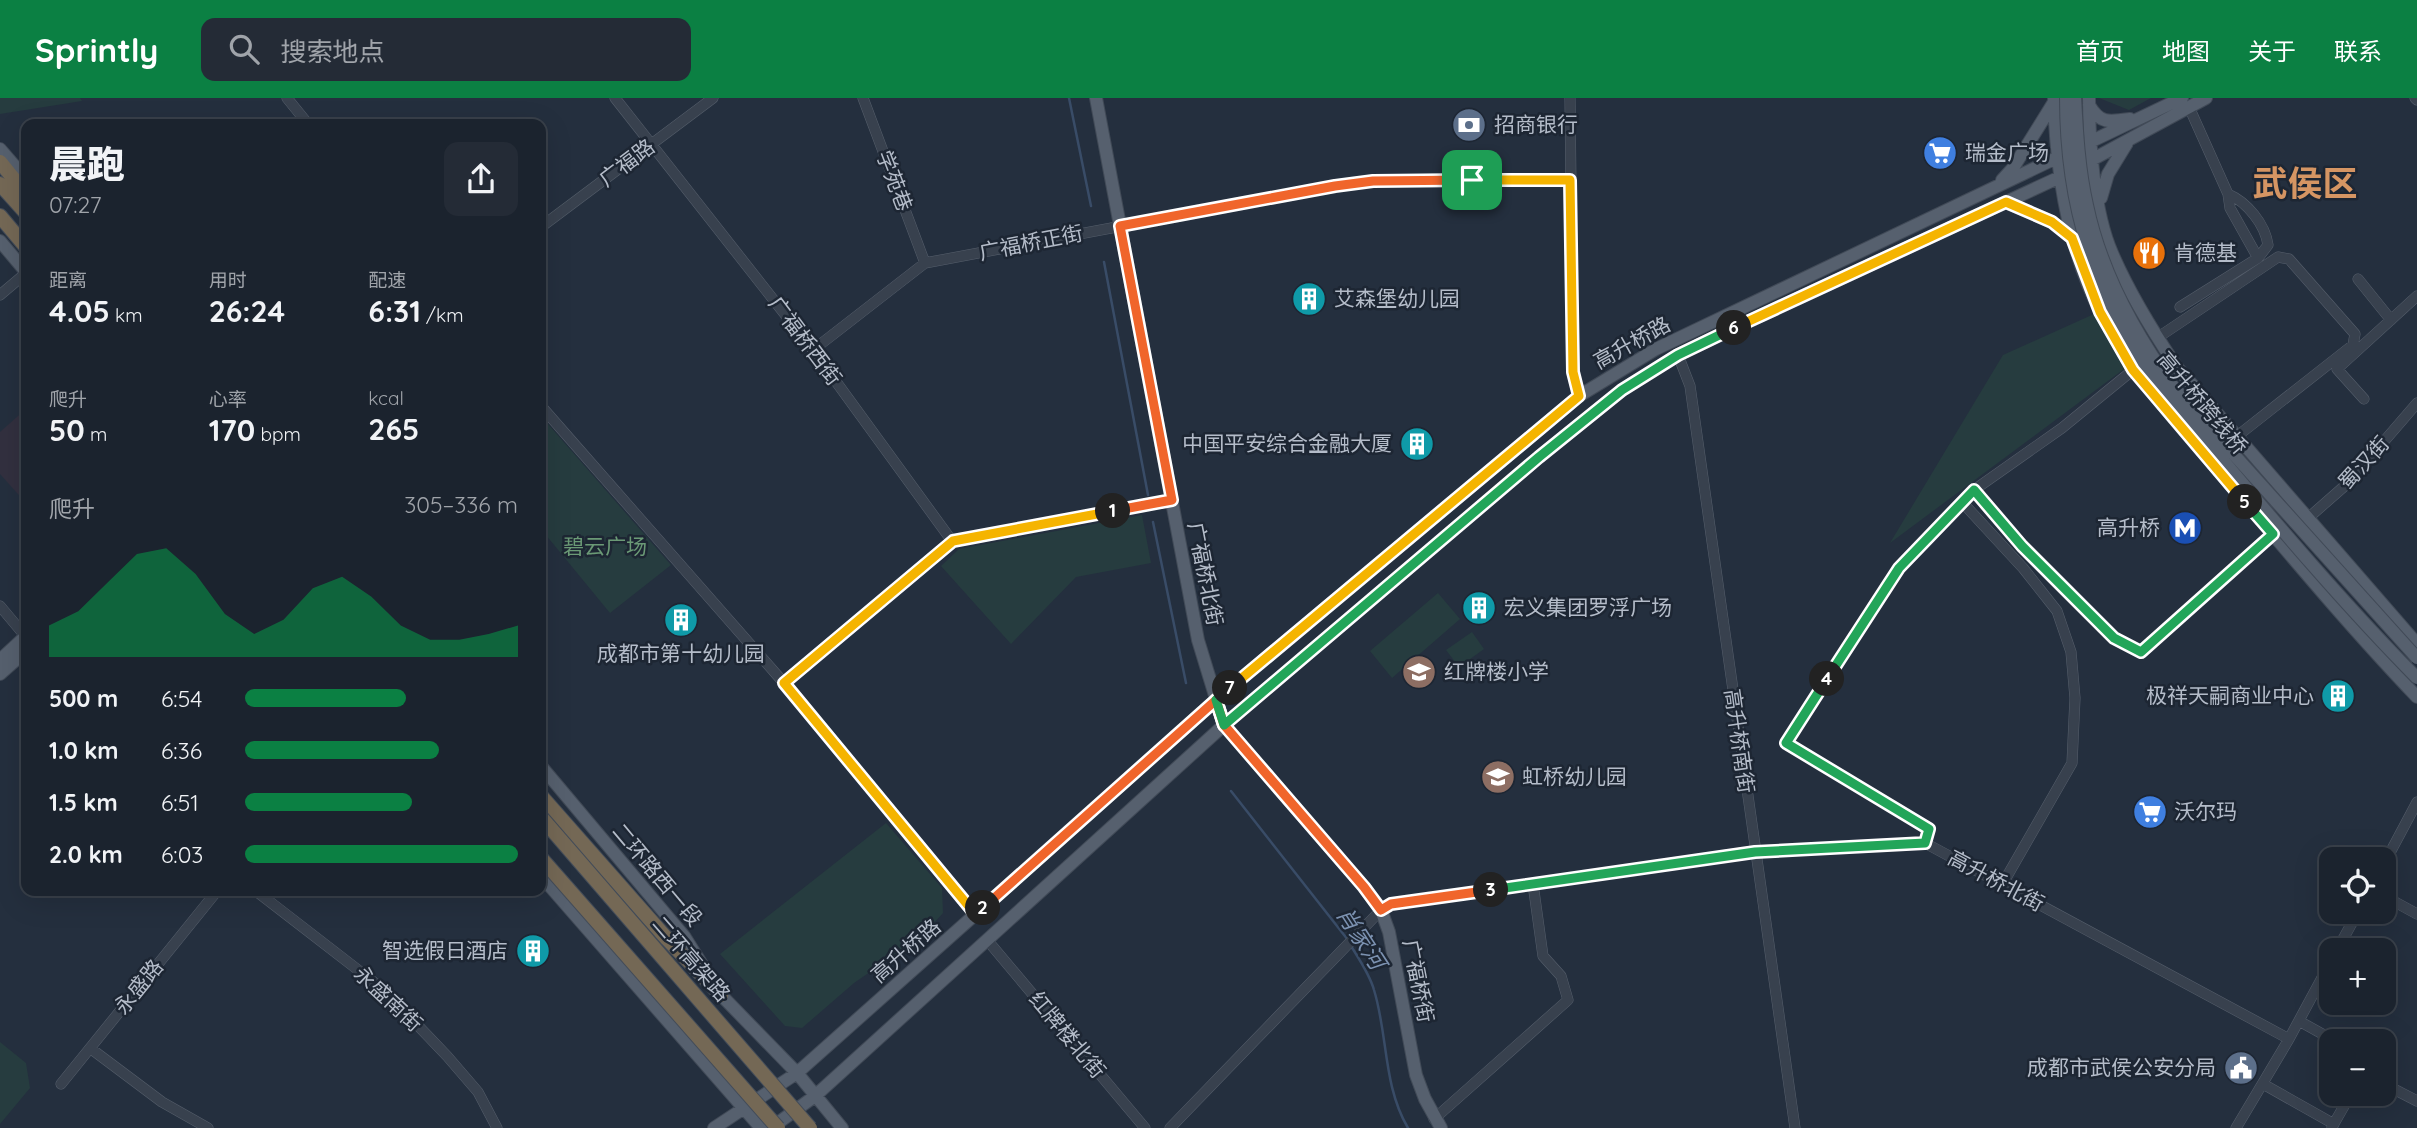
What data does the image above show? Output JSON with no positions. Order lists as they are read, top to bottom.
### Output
{
  "streets": {
    "highway": ["二环高架路"],
    "main road": [
      "高升桥路",
      "高升桥跨线桥",
      "广福桥北街",
      "二环路西一段",
      "广福桥街"
    ],
    "street": [
      "广福路",
      "学苑巷",
      "广福桥正街",
      "广福桥西街",
      "蜀汉街",
      "高升桥南街",
      "高升桥北街",
      "永盛路",
      "永盛南街",
      "红牌楼北街"
    ]
  },
  "crossings": [
    ["广福路", "广福桥西街"],
    ["学苑巷", "广福桥正街"],
    ["广福桥正街", "广福桥西街"],
    ["广福桥正街", "广福桥北街"],
    ["高升桥路", "广福桥北街"],
    ["高升桥路", "高升桥南街"],
    ["高升桥路", "二环路西一段"],
    ["高升桥路", "广福桥街"],
    ["高升桥路", "红牌楼北街"],
    ["广福桥北街", "广福桥街"],
    ["高升桥南街", "高升桥北街"],
    ["高升桥北街", "广福桥街"]
  ],
  "districts": ["武侯区"],
  "water": ["肖家河"],
  "parks": ["碧云广场"],
  "places": {
    "bank": ["招商银行"],
    "supermarket": ["瑞金广场", "沃尔玛"],
    "restaurant": ["肯德基"],
    "building": [
      "艾森堡幼儿园",
      "中国平安综合金融大厦",
      "宏义集团罗浮广场",
      "成都市第十幼儿园",
      "极祥天嗣商业中心",
      "智选假日酒店"
    ],
    "metro station": ["高升桥"],
    "school or university": ["红牌楼小学", "虹桥幼儿园"],
    "public building": ["成都市武侯公安分局"]
  },
  "page": {
    "header": "Sprintly",
    "search": "搜索地点",
    "nav": [
      "首页",
      "地图",
      "关于",
      "联系"
    ],
    "heading": ["晨跑", "07:27"],
    "stats": [
      ["距离", "4.05 km"],
      ["用时", "26:24"],
      ["配速", "6:31 /km"],
      ["爬升", "50 m"],
      ["心率", "170 bpm"],
      ["kcal", "265"]
    ],
    "pins": [
      "6",
      "5",
      "1",
      "4",
      "7",
      "3",
      "2"
    ],
    "chart": ["爬升", "305–336 m"],
    "list": [
      {
        "name": "500 m",
        "note": "6:54"
      },
      {
        "name": "1.0 km",
        "note": "6:36"
      },
      {
        "name": "1.5 km",
        "note": "6:51"
      },
      {
        "name": "2.0 km",
        "note": "6:03"
      }
    ],
    "map_buttons": ["+", "−"]
  }
}
